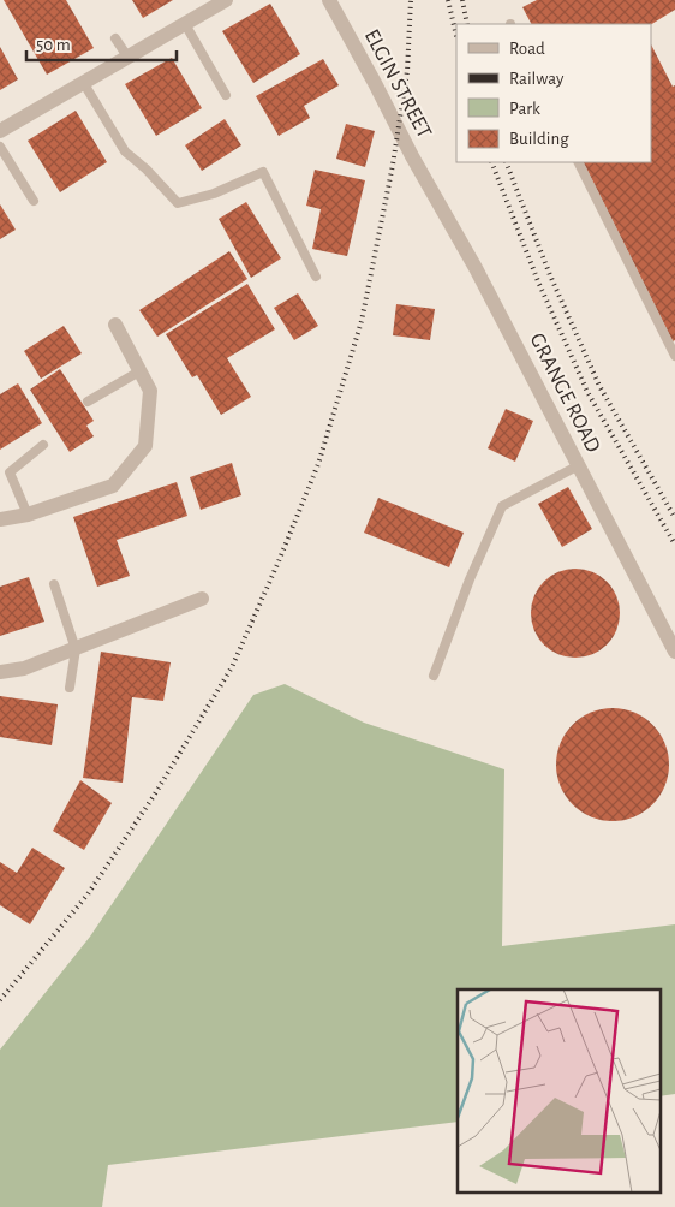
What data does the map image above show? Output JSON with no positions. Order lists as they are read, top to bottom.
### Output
{
  "streets": {
    "street": ["ELGIN STREET", "GRANGE ROAD"]
  },
  "crossings": [
    ["ELGIN STREET", "GRANGE ROAD"]
  ],
  "legend": [
    "Road",
    "Railway",
    "Park",
    "Building"
  ],
  "scale_bar": "50 m"
}
